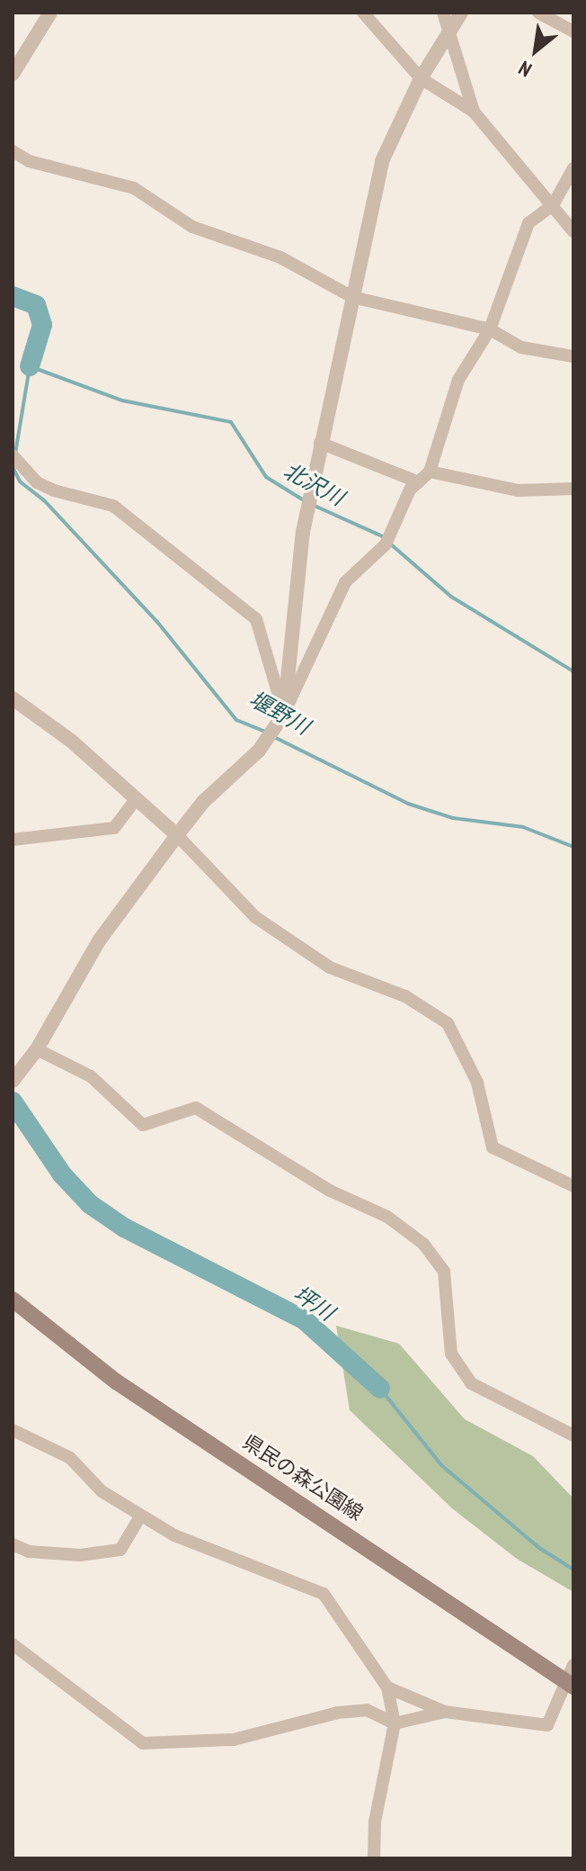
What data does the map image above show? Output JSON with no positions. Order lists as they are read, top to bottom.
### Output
{
  "streets": {
    "main road": ["県民の森公園線"]
  },
  "water": ["北沢川", "堰野川", "坪川"],
  "north": "bottom left"
}
